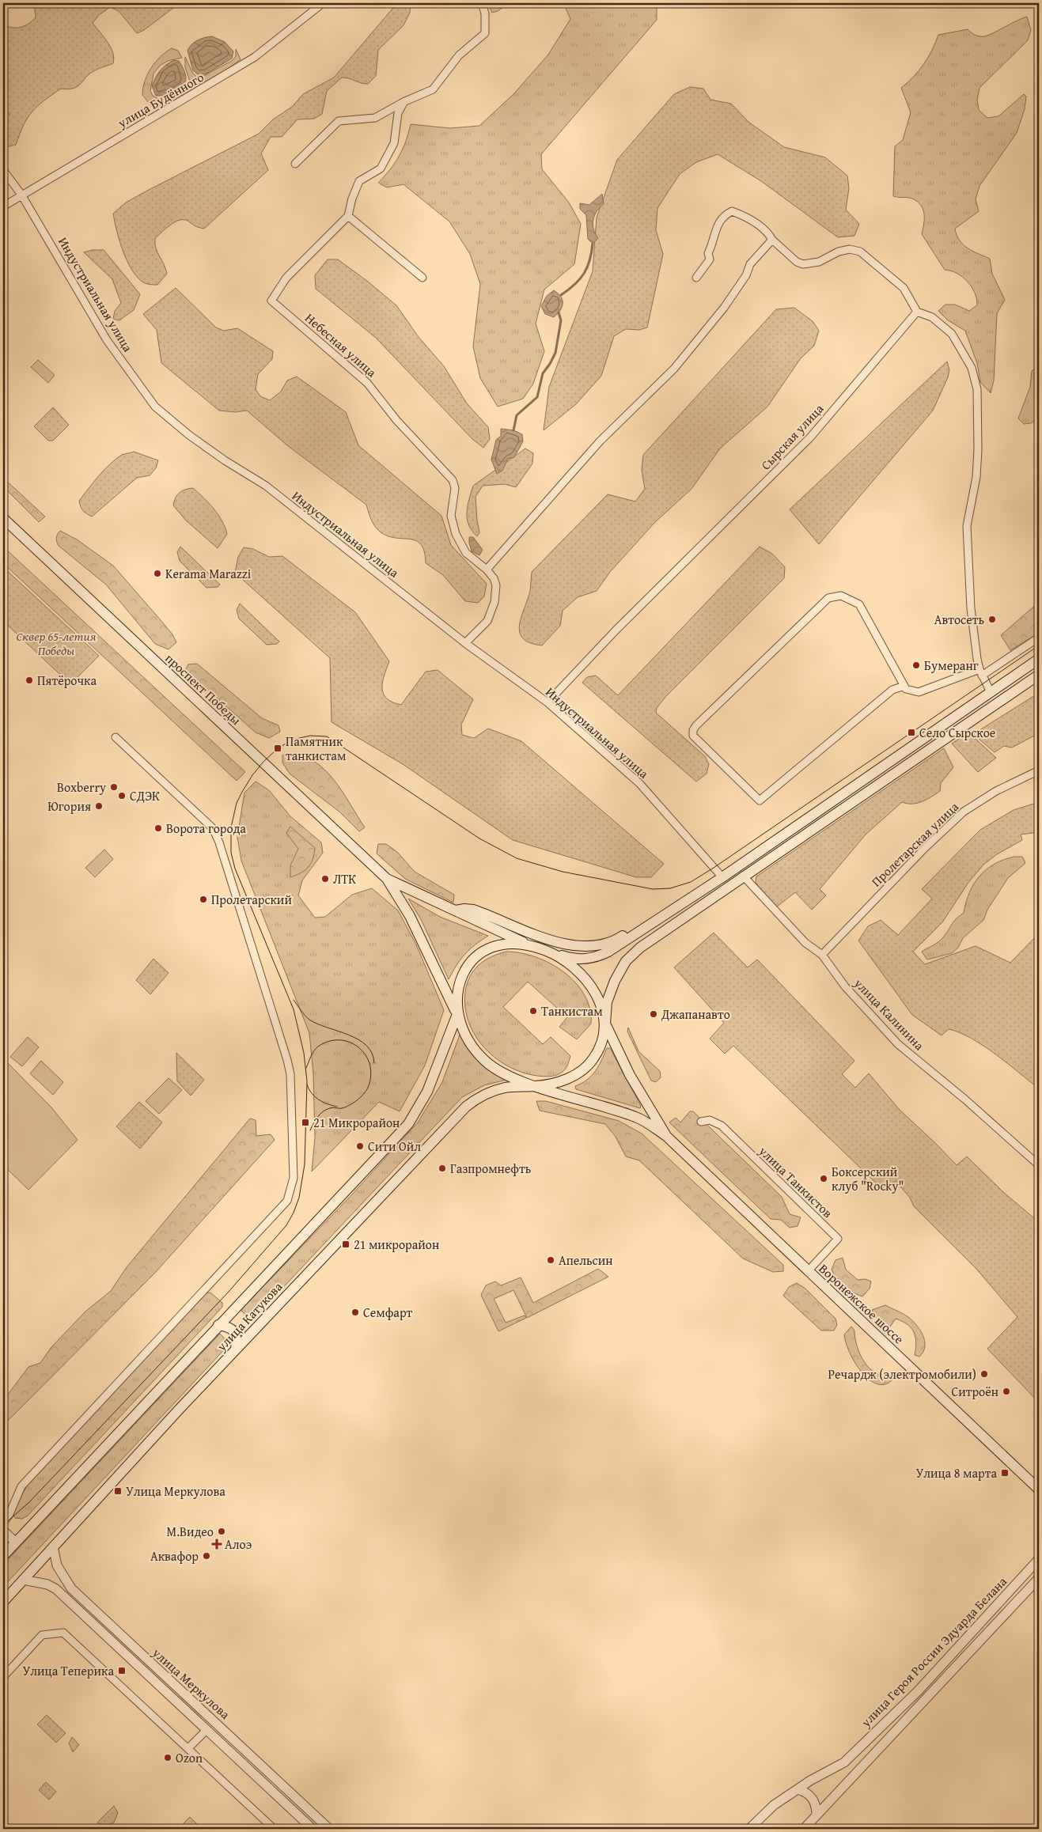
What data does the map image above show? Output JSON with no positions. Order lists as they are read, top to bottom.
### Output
{
  "streets": {
    "main road": ["проспект Победы", "Воронежское шоссе", "улица Катукова"],
    "street": [
      "улица Будённого",
      "Индустриальная улица",
      "Небесная улица",
      "Сырская улица",
      "Пролетарская улица",
      "улица Калинина",
      "улица Танкистов",
      "улица Героя России Эдуарда Белана",
      "улица Меркулова"
    ]
  },
  "crossings": [
    ["улица Будённого", "Индустриальная улица"],
    ["Индустриальная улица", "Небесная улица"],
    ["Индустриальная улица", "Сырская улица"],
    ["Пролетарская улица", "улица Калинина"],
    ["улица Танкистов", "Воронежское шоссе"],
    ["улица Катукова", "улица Меркулова"]
  ],
  "parks": ["Сквер 65-летия Победы"],
  "places": {
    "other": [
      "Kerama Marazzi",
      "Автосеть",
      "Бумеранг",
      "Пятёрочка",
      "Boxberry",
      "СДЭК",
      "Югория",
      "Ворота города",
      "ЛТК",
      "Пролетарский",
      "Танкистам",
      "Джапанавто",
      "Сити Ойл",
      "Газпромнефть",
      "Боксерский клуб \"Rocky\"",
      "Апельсин",
      "Семфарт",
      "Речардж (электромобили)",
      "Ситроён",
      "М.Видео",
      "Аквафор",
      "Ozon"
    ],
    "transit": [
      "Село Сырское",
      "Памятник танкистам",
      "21 Микрорайон",
      "21 микрорайон",
      "Улица 8 марта",
      "Улица Меркулова",
      "Улица Теперика"
    ],
    "health": ["Алоэ"]
  }
}
